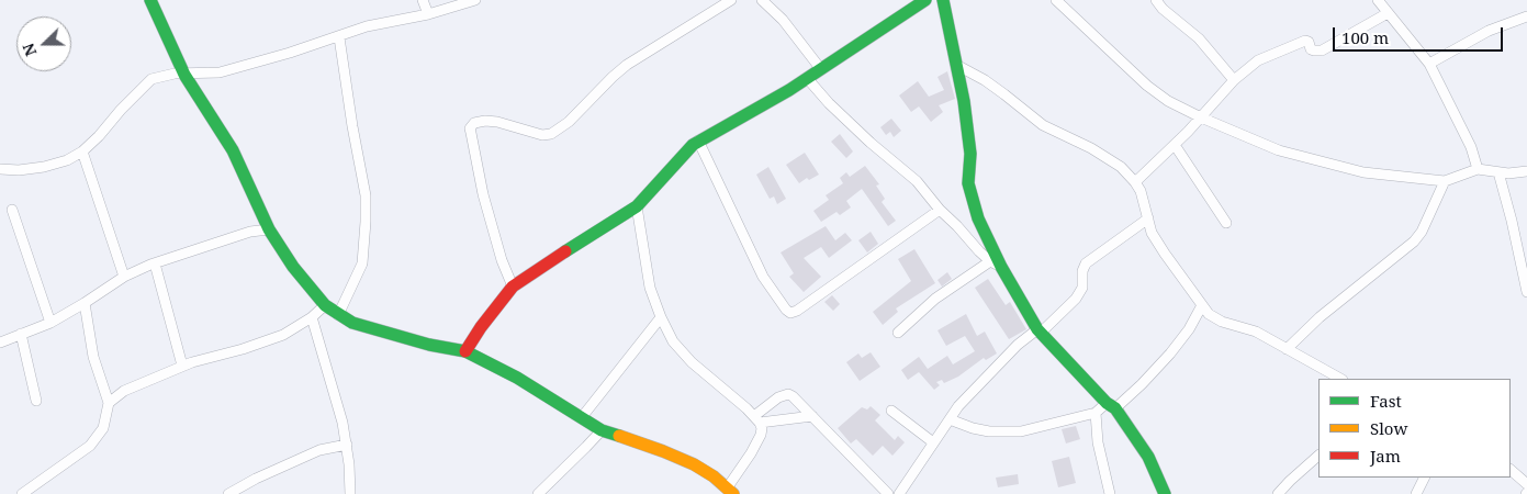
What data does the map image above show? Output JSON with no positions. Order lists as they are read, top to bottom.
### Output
{
  "legend": ["Fast", "Slow", "Jam"],
  "scale_bar": "100 m",
  "north": "left"
}
